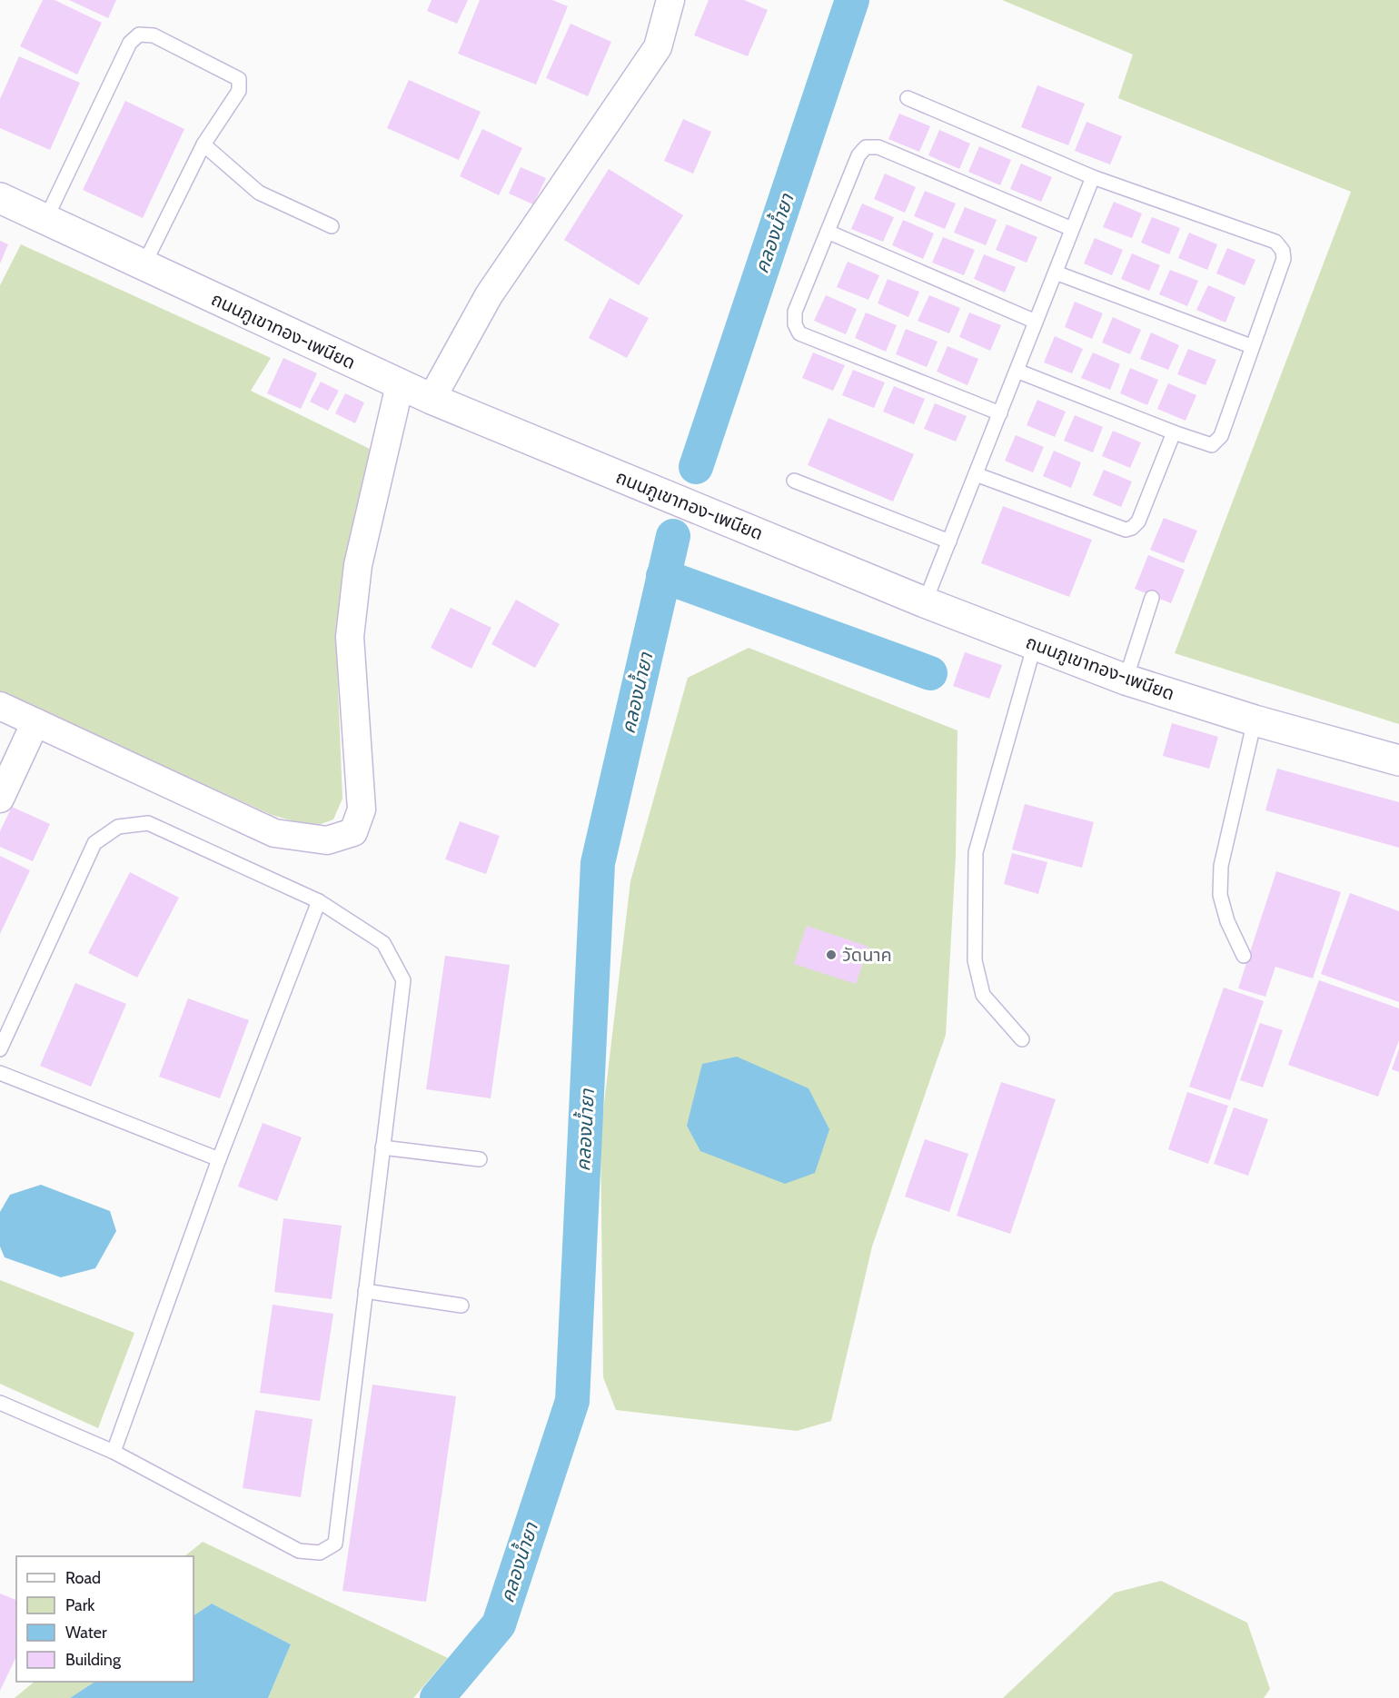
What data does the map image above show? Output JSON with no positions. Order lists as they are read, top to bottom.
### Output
{
  "streets": {
    "main road": ["ถนนภูเขาทอง-เพนียด"]
  },
  "water": ["คลองน้ำยา"],
  "places": ["วัดนาค"],
  "legend": [
    "Road",
    "Park",
    "Water",
    "Building"
  ]
}
